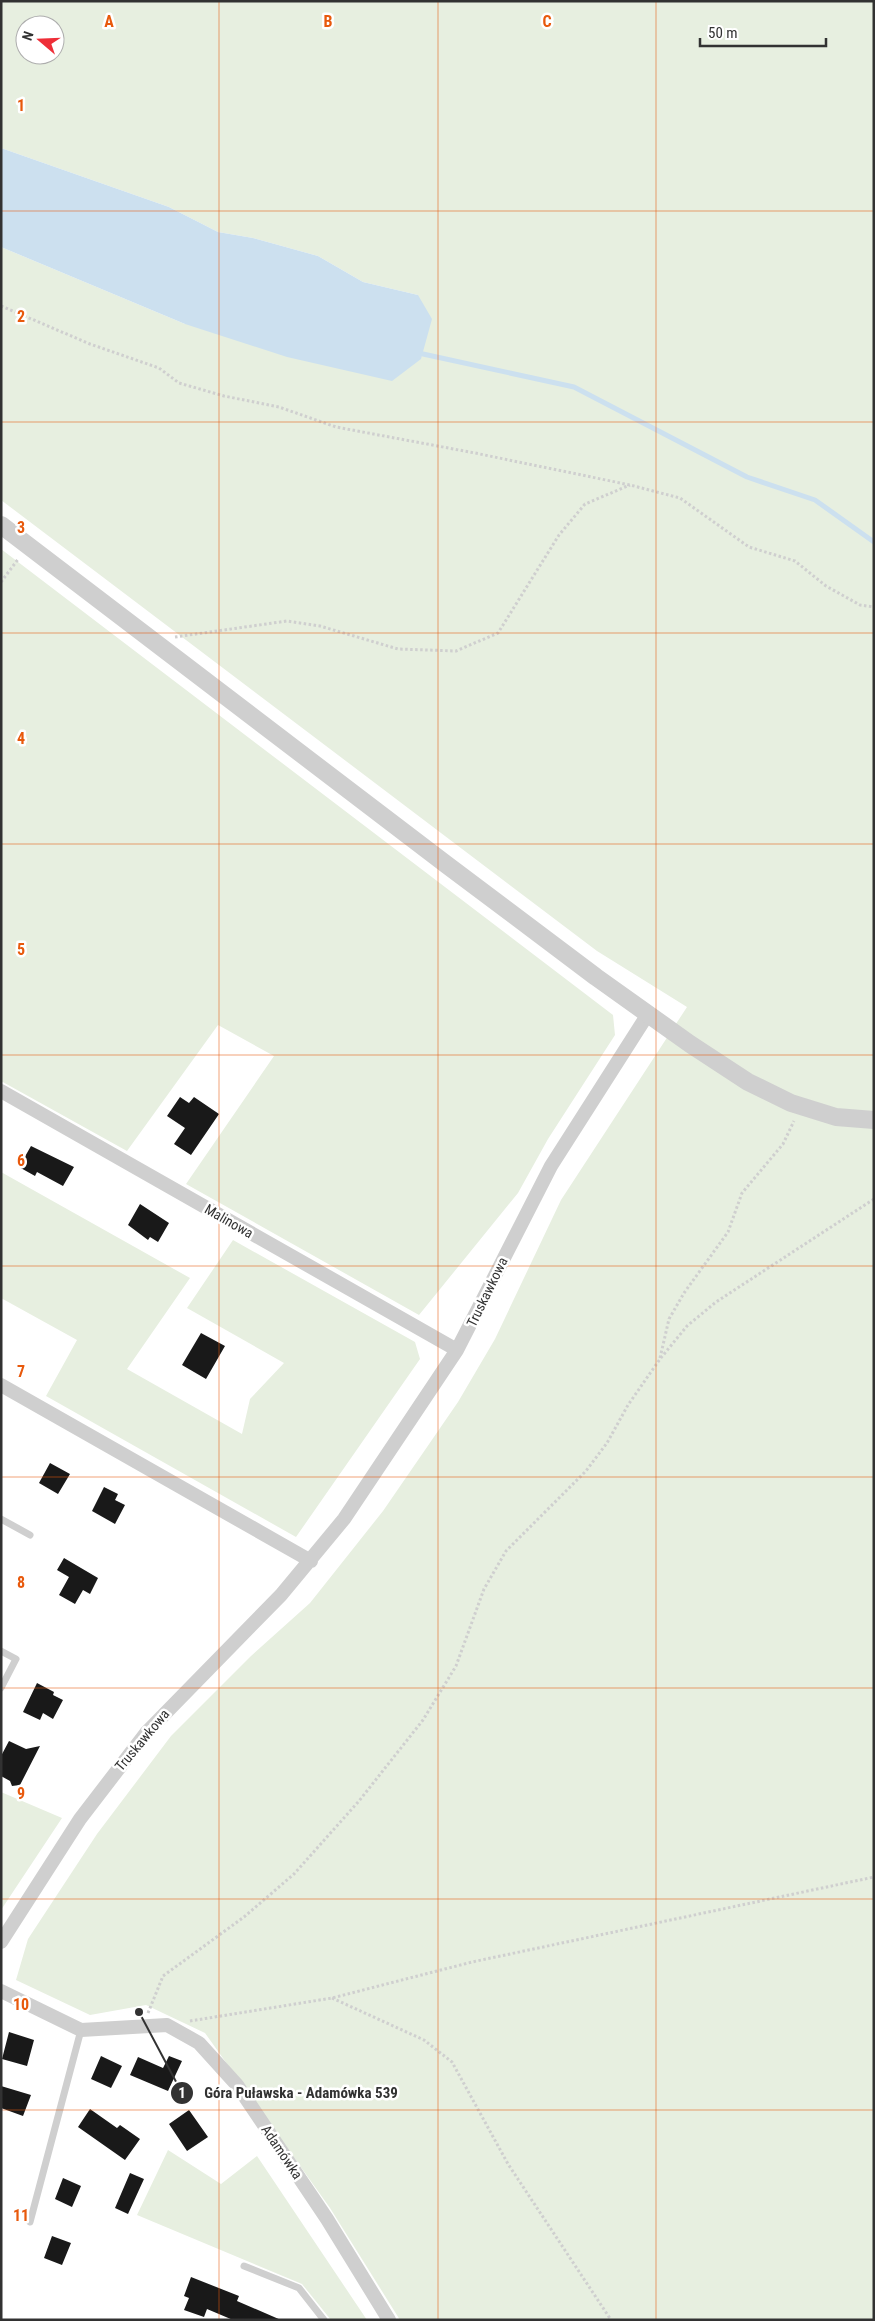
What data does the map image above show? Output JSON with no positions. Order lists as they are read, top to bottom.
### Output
{
  "streets": {
    "street": ["Malinowa", "Truskawkowa", "Adamówka"]
  },
  "crossings": [
    ["Malinowa", "Truskawkowa"]
  ],
  "places": ["Góra Puławska - Adamówka 539"],
  "scale_bar": "50 m",
  "north": "left",
  "grid": {
    "columns": ["A", "B", "C"],
    "rows": [
      "1",
      "2",
      "3",
      "4",
      "5",
      "6",
      "7",
      "8",
      "9",
      "10",
      "11"
    ]
  }
}
